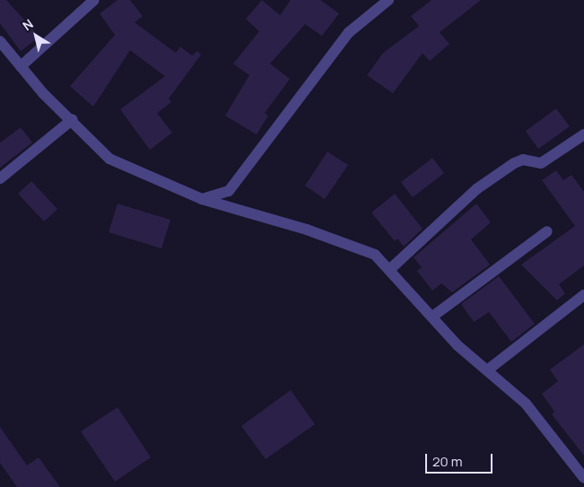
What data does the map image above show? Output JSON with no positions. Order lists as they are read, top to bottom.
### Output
{
  "scale_bar": "20 m",
  "north": "top left"
}
